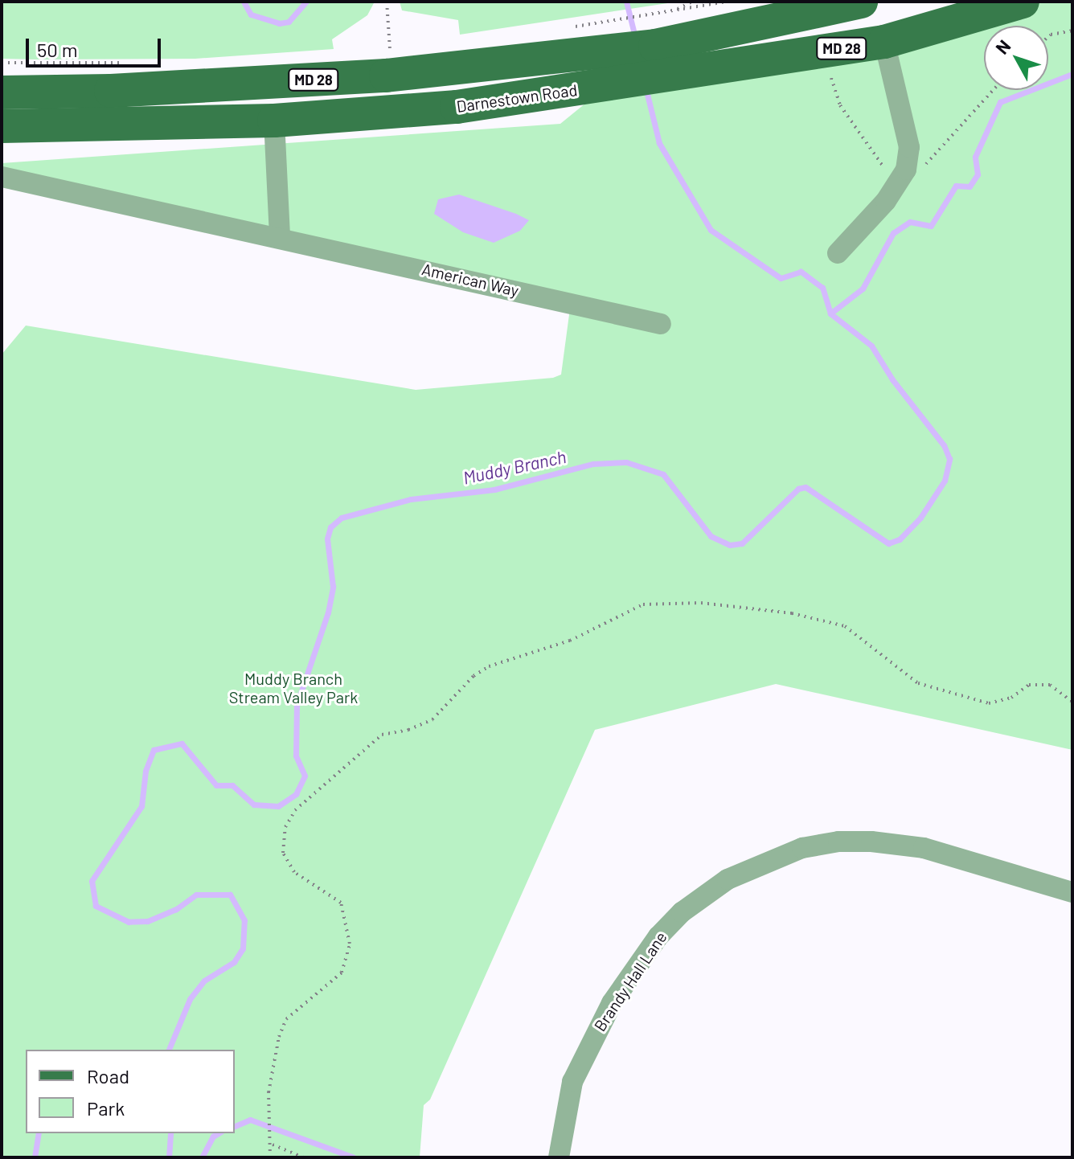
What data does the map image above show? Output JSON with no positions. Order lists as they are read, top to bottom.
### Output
{
  "streets": {
    "main road": ["MD 28", "Darnestown Road"],
    "street": ["American Way", "Brandy Hall Lane"]
  },
  "water": ["Muddy Branch"],
  "parks": ["Muddy Branch Stream Valley Park"],
  "legend": ["Road", "Park"],
  "scale_bar": "50 m",
  "north": "top left"
}
